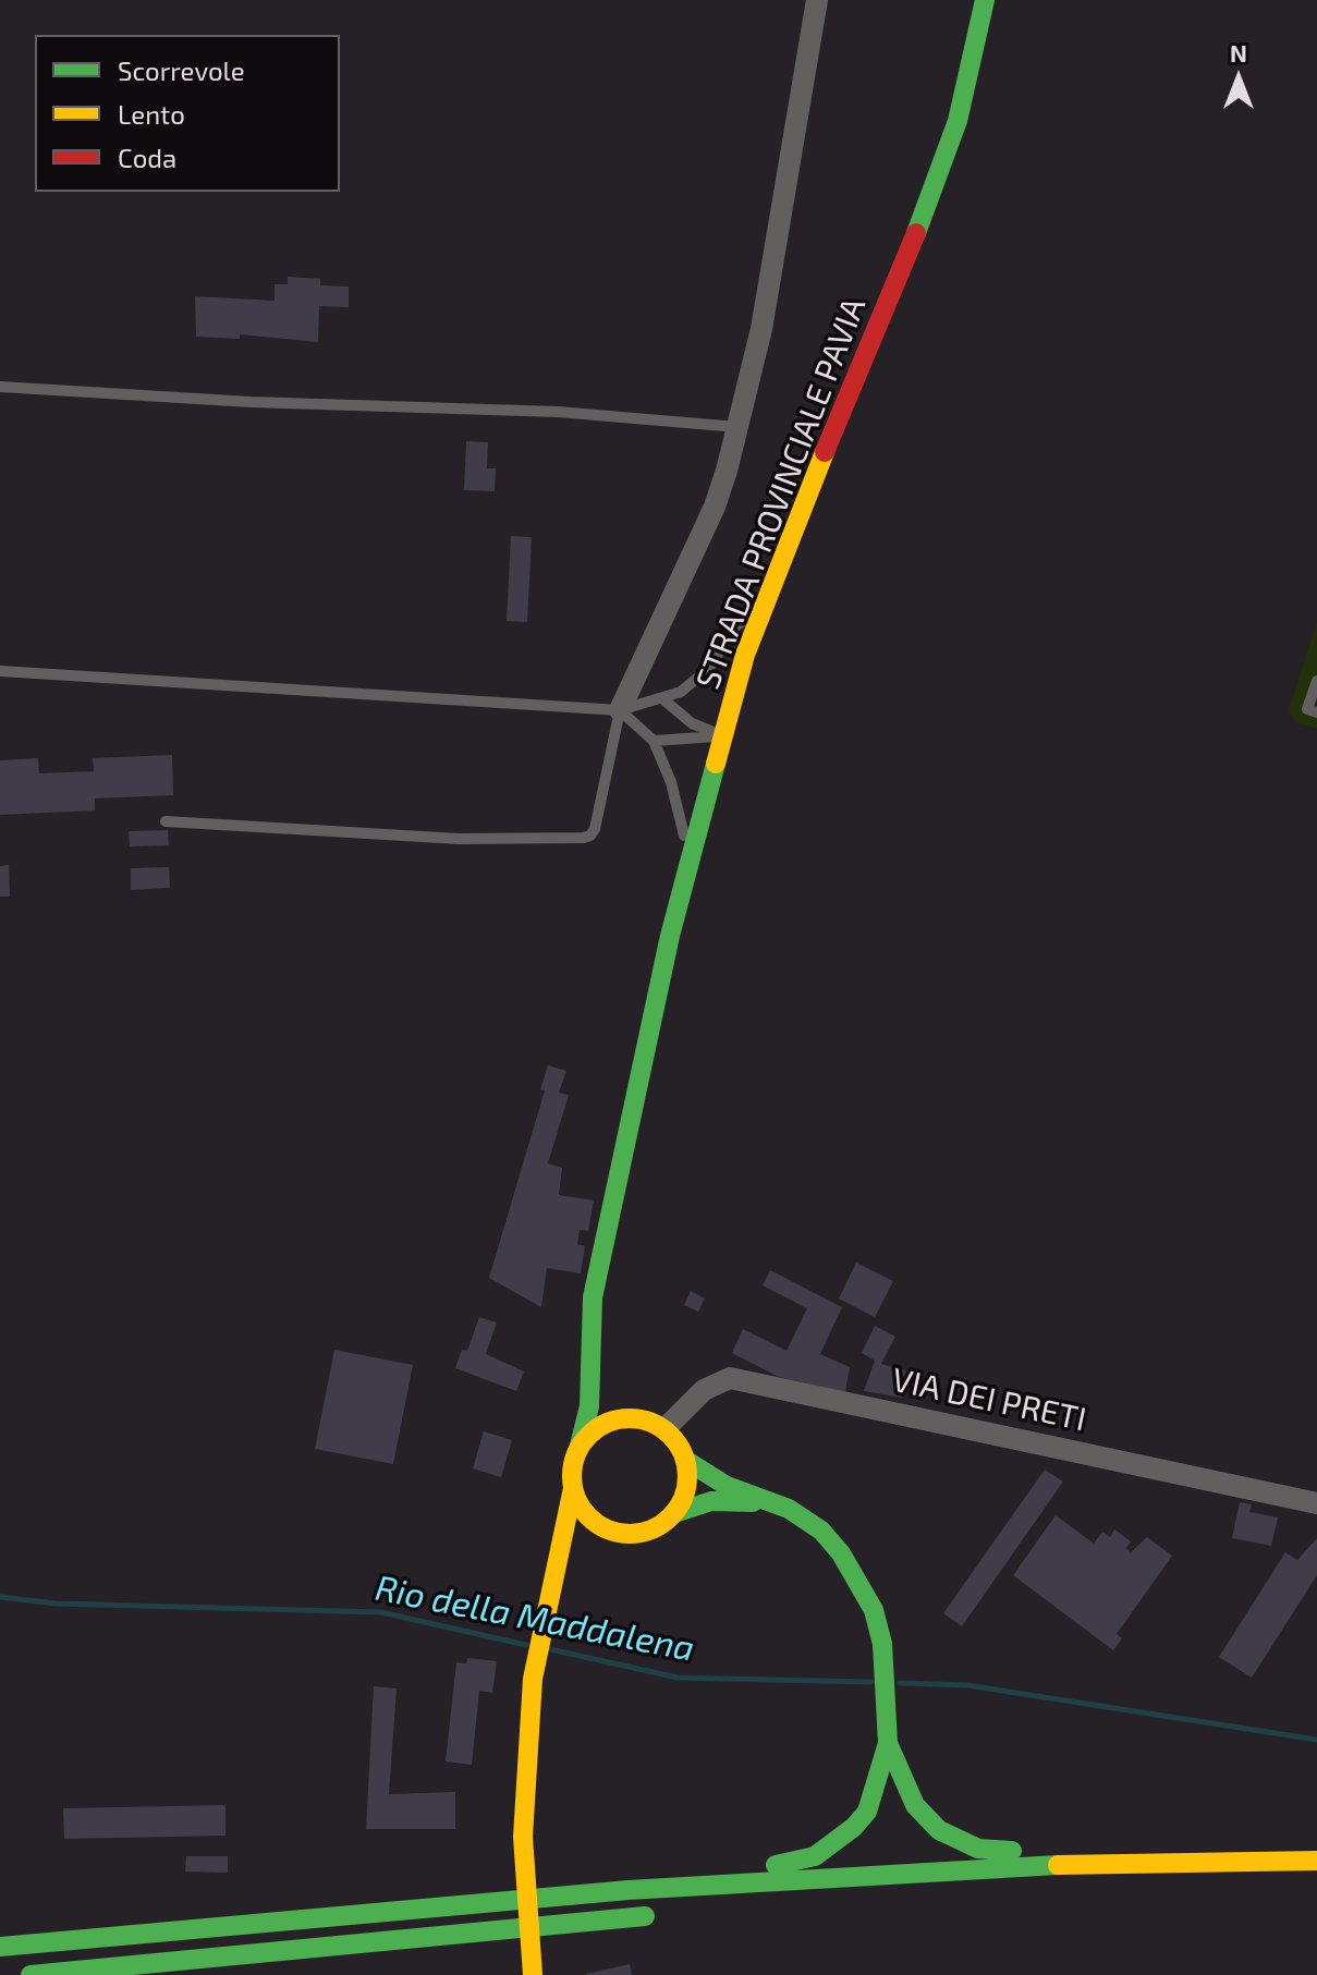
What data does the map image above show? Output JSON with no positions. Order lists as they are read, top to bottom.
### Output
{
  "streets": {
    "main road": ["STRADA PROVINCIALE PAVIA"],
    "street": ["VIA DEI PRETI"]
  },
  "crossings": [
    ["STRADA PROVINCIALE PAVIA", "VIA DEI PRETI"]
  ],
  "water": ["Rio della Maddalena"],
  "legend": ["Scorrevole", "Lento", "Coda"],
  "north": "top"
}
